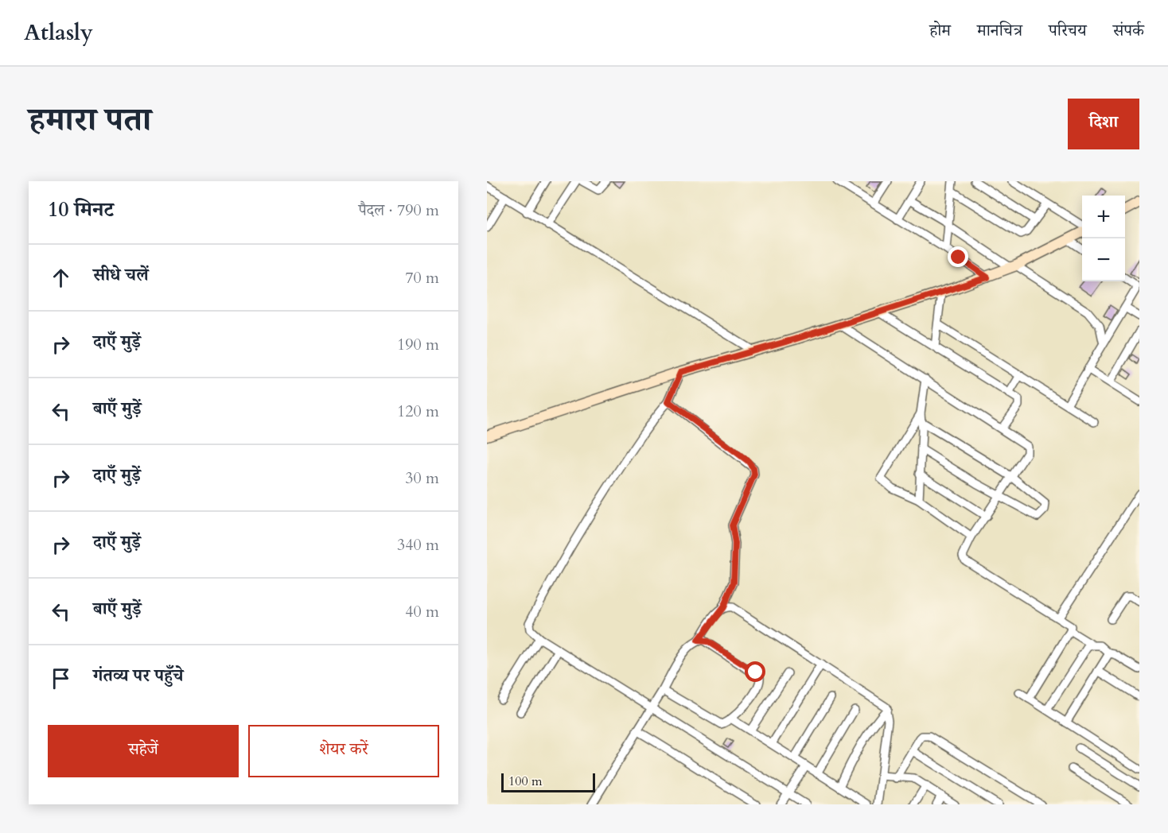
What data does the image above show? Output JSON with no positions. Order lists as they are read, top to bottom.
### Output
{
  "scale_bar": "100 m",
  "page": {
    "header": "Atlasly",
    "nav": [
      "होम",
      "मानचित्र",
      "परिचय",
      "संपर्क"
    ],
    "title": "हमारा पता",
    "buttons": [
      "दिशा",
      ["सहेजें", "शेयर करें"]
    ],
    "heading": ["10 मिनट", "पैदल · 790 m"],
    "map_buttons": ["+", "−"],
    "list": [
      ["सीधे चलें", "70 m"],
      ["दाएँ मुड़ें", "190 m"],
      ["बाएँ मुड़ें", "120 m"],
      ["दाएँ मुड़ें", "30 m"],
      ["दाएँ मुड़ें", "340 m"],
      ["बाएँ मुड़ें", "40 m"],
      "गंतव्य पर पहुँचे"
    ],
    "scale": "100 m"
  }
}
